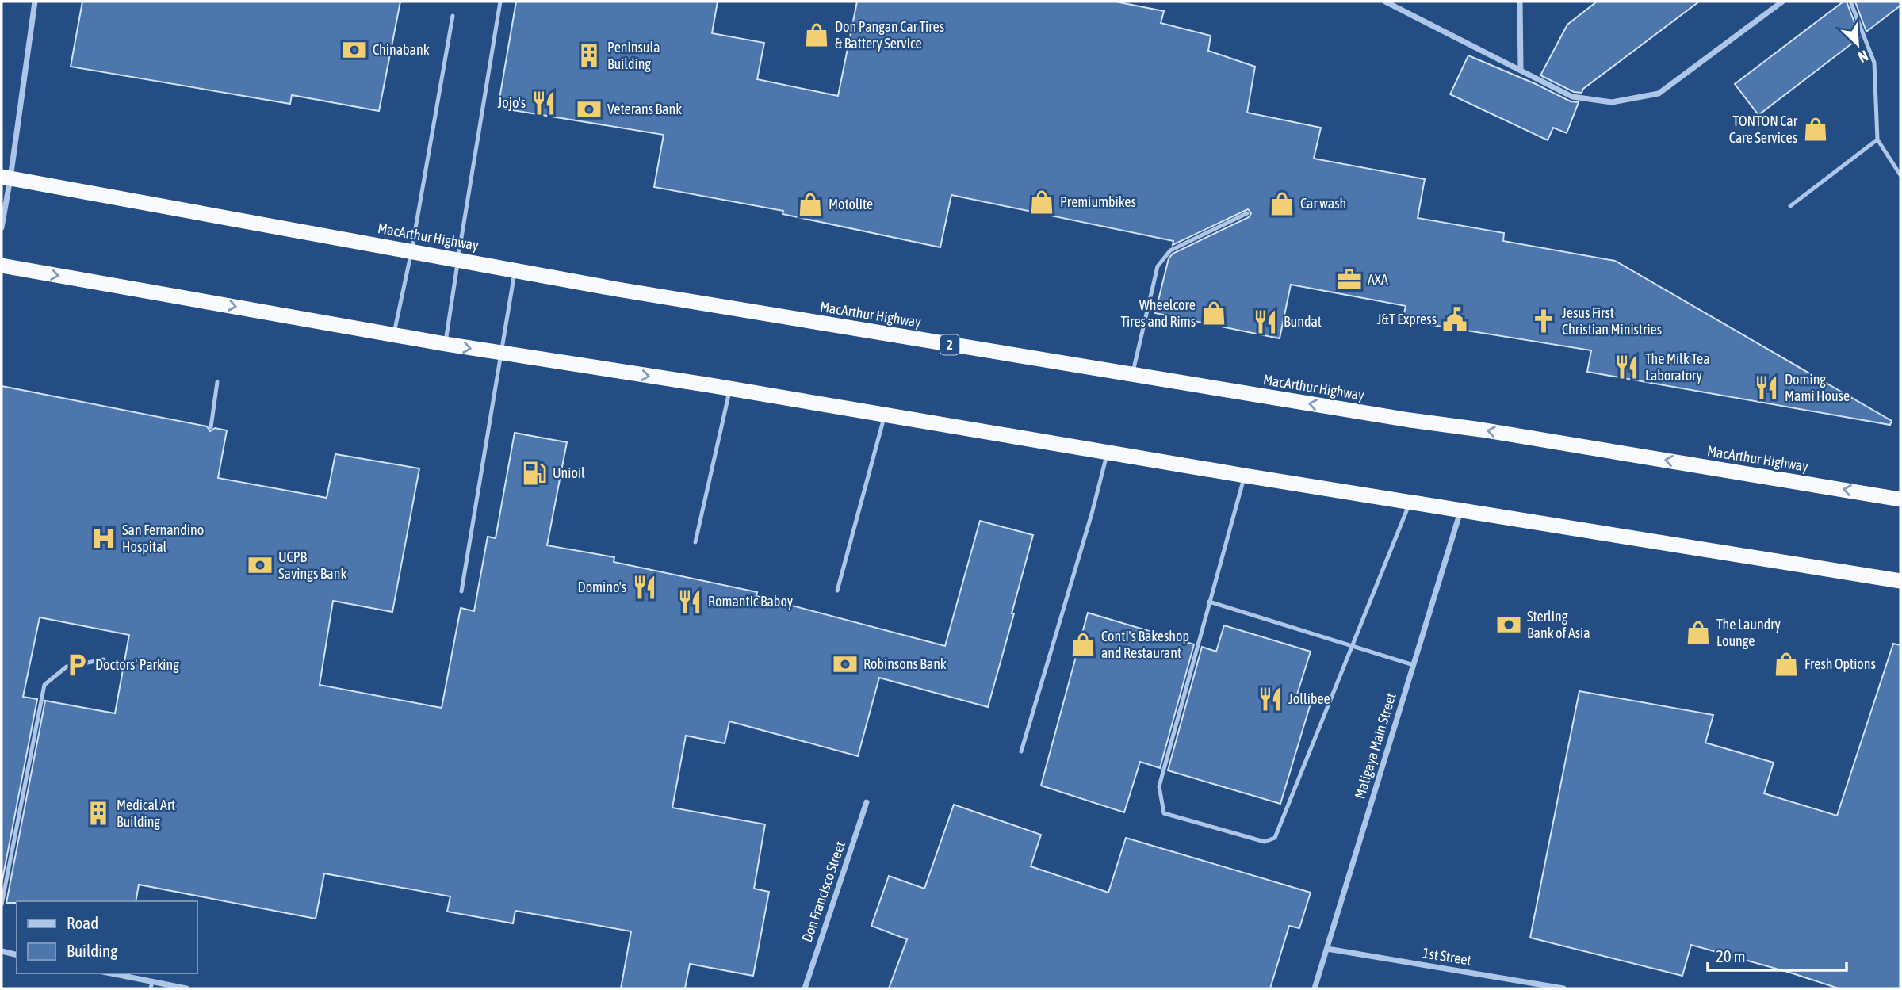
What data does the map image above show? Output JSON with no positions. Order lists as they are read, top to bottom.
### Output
{
  "streets": {
    "highway": ["MacArthur Highway", "2"],
    "street": ["Maligaya Main Street", "Don Francisco Street", "1st Street"]
  },
  "crossings": [
    ["Maligaya Main Street", "1st Street"]
  ],
  "places": {
    "shop": [
      "Don Pangan Car Tires & Battery Service",
      "TONTON Car Care Services",
      "Premiumbikes",
      "Car wash",
      "Motolite",
      "Wheelcore Tires and Rims",
      "The Laundry Lounge",
      "Conti's Bakeshop and Restaurant",
      "Fresh Options"
    ],
    "bank": [
      "Chinabank",
      "Veterans Bank",
      "UCPB Savings Bank",
      "Sterling Bank of Asia",
      "Robinsons Bank"
    ],
    "building": ["Peninsula Building", "Medical Art Building"],
    "restaurant": [
      "Jojo's",
      "Bundat",
      "The Milk Tea Laboratory",
      "Doming Mami House",
      "Domino's",
      "Romantic Baboy",
      "Jollibee"
    ],
    "office": ["AXA"],
    "public building": ["J&T Express"],
    "church": ["Jesus First Christian Ministries"],
    "fuel station": ["Unioil"],
    "hospital": ["San Fernandino Hospital"],
    "parking": ["Doctors' Parking"]
  },
  "legend": ["Road", "Building"],
  "scale_bar": "20 m",
  "north": "bottom right"
}
